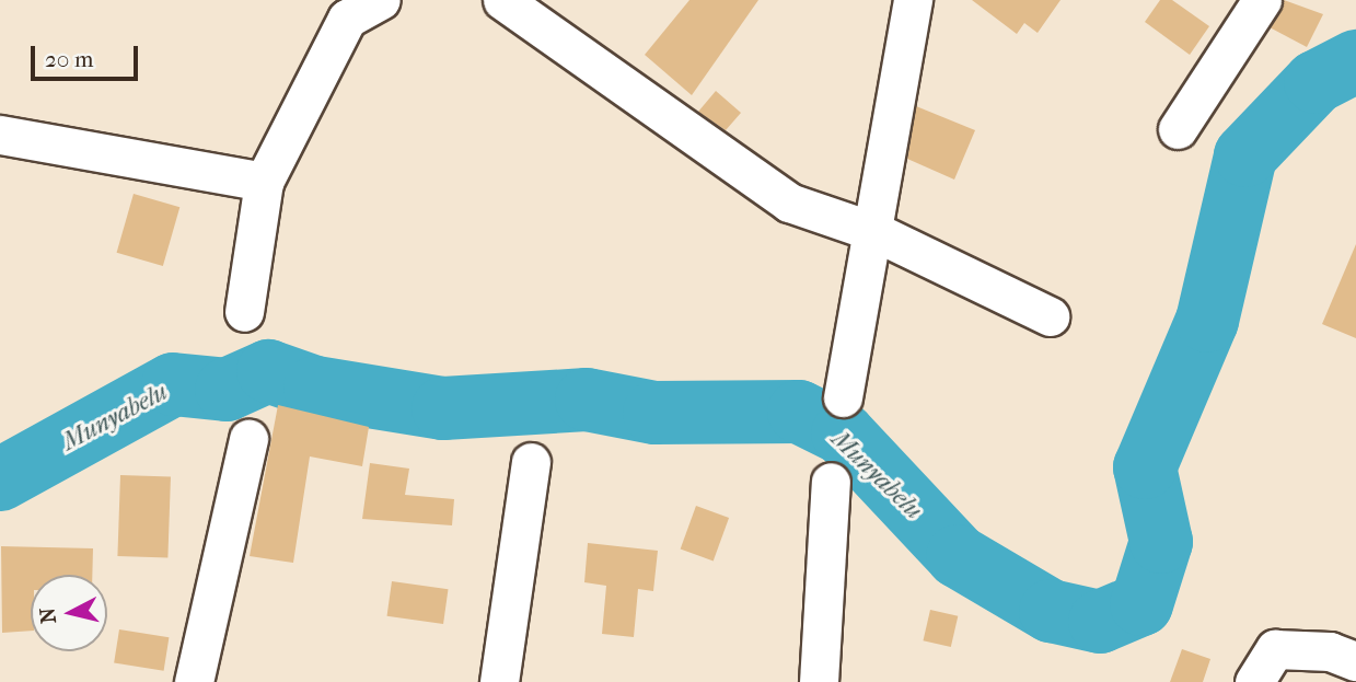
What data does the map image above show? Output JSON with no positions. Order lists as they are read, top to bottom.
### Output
{
  "water": ["Munyabelu"],
  "scale_bar": "20 m",
  "north": "left"
}
